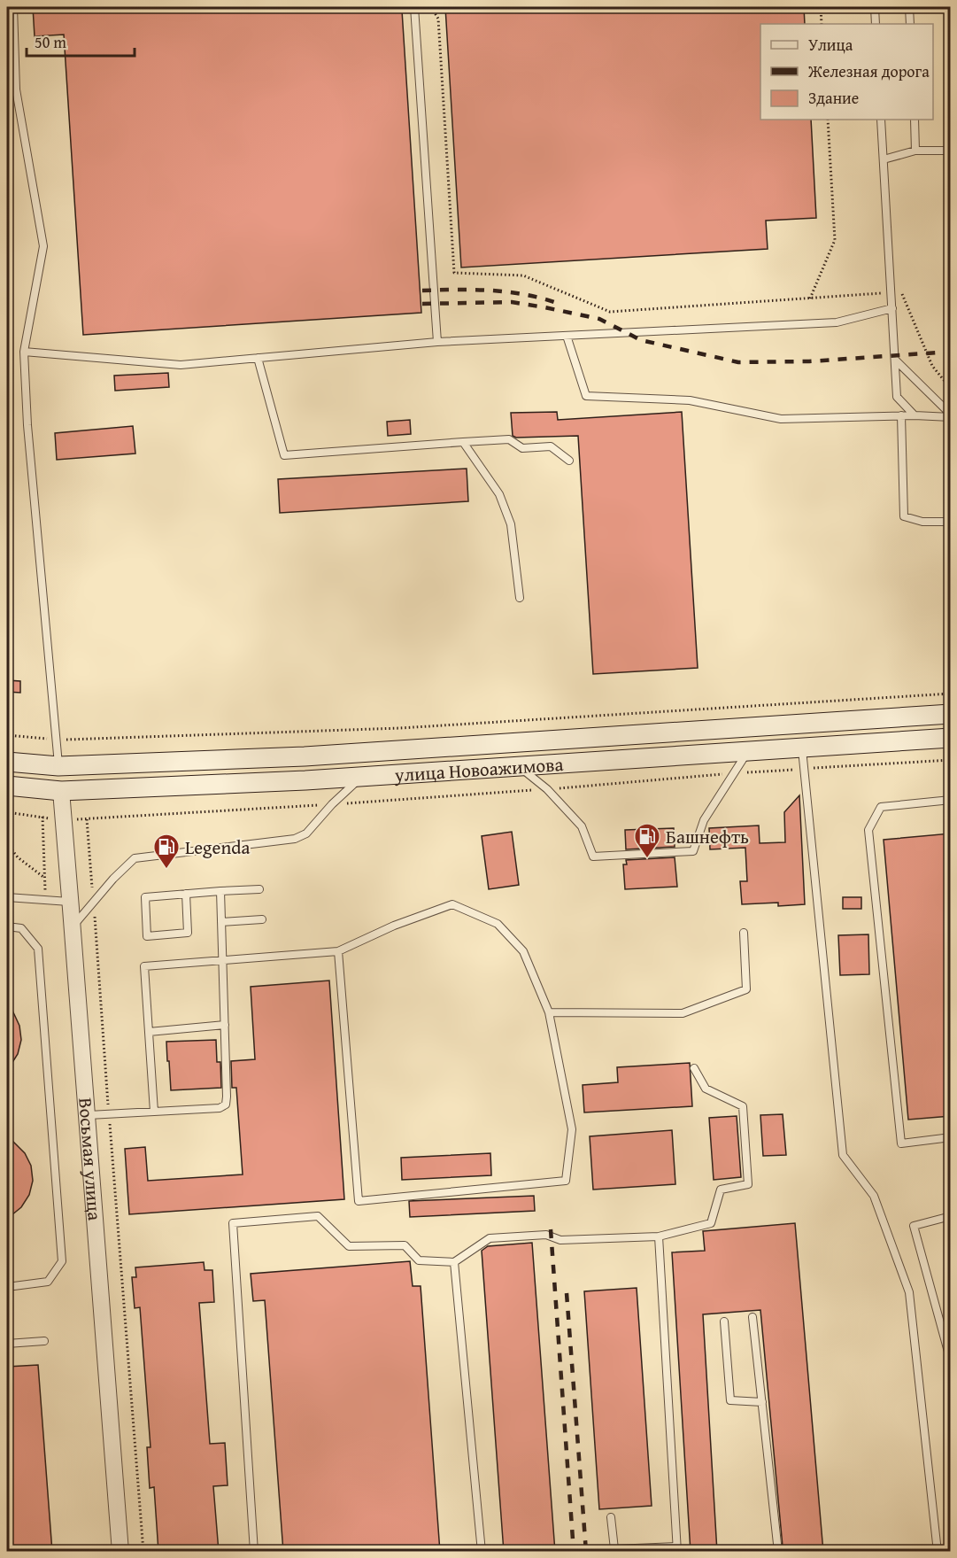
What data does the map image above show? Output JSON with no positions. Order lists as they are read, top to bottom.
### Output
{
  "streets": {
    "main road": ["улица Новоажимова", "Восьмая улица"]
  },
  "crossings": [
    ["улица Новоажимова", "Восьмая улица"]
  ],
  "places": {
    "fuel station": ["Башнефть", "Legenda"]
  },
  "legend": ["Улица", "Железная дорога", "Здание"],
  "scale_bar": "50 m"
}
